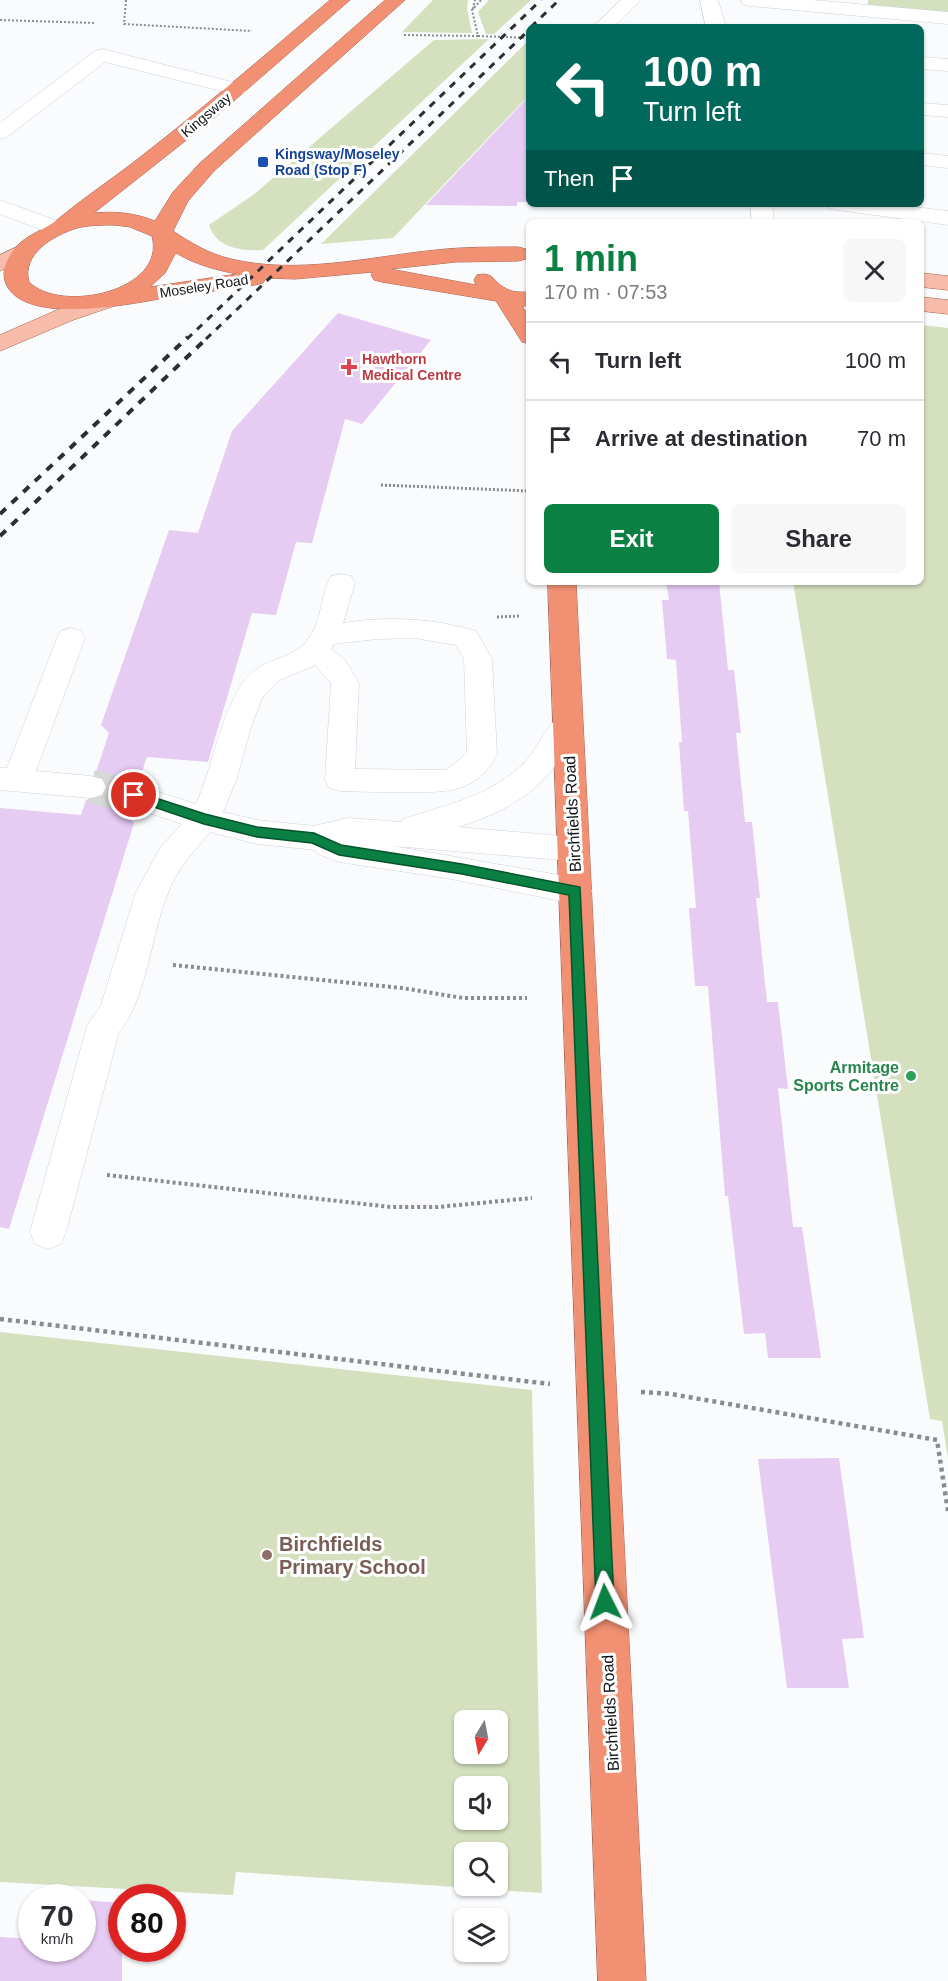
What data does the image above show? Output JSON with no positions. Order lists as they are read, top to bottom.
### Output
{
  "streets": {
    "highway": ["Kingsway", "Moseley Road", "Birchfields Road"]
  },
  "crossings": [
    ["Kingsway", "Moseley Road"]
  ],
  "places": {
    "transit": ["Kingsway/Moseley Road (Stop F)"],
    "health": ["Hawthorn Medical Centre"],
    "other": ["Armitage Sports Centre", "Birchfields Primary School"]
  },
  "north": "bottom",
  "page": {
    "turn": ["100 m", "Turn left"],
    "then": "Then",
    "heading": ["1 min", "170 m · 07:53"],
    "list": [
      {
        "name": "Turn left",
        "value": "100 m"
      },
      {
        "name": "Arrive at destination",
        "value": "70 m"
      }
    ],
    "buttons": ["Exit", "Share"],
    "speed": "70 km/h",
    "limit": "80"
  }
}
